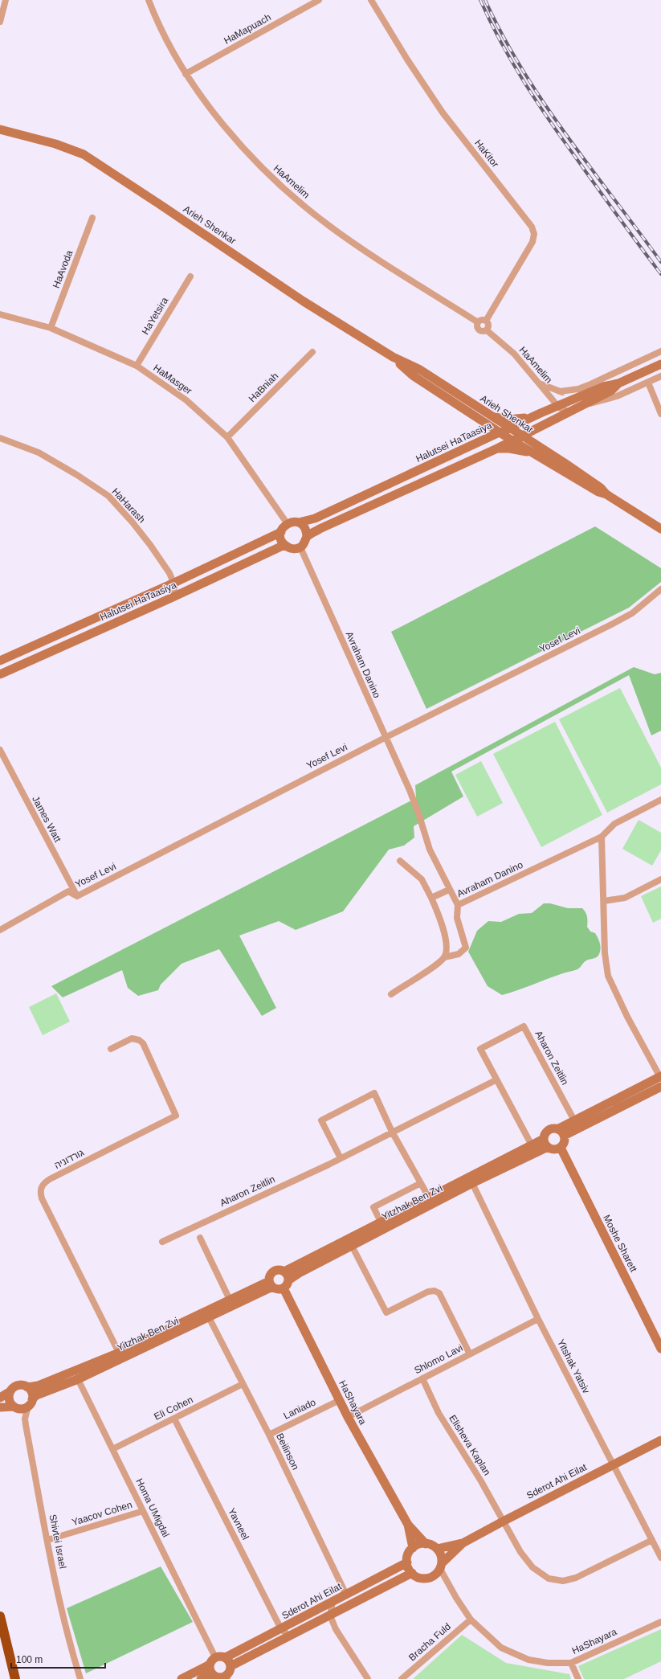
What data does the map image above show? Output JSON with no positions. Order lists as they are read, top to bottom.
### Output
{
  "streets": {
    "street": [
      "HaMapuach",
      "HaKitor",
      "HaAmelim",
      "Arieh Shenkar",
      "HaAvoda",
      "HaYetsira",
      "HaMasger",
      "HaBniah",
      "Halutsei HaTaasiya",
      "HaHarash",
      "Yosef Levi",
      "Avraham Danino",
      "James Watt",
      "Aharon Zeitlin",
      "גורדוניה",
      "Yitzhak Ben Zvi",
      "Moshe Sharett",
      "Shlomo Lavi",
      "Yitshak Yatsiv",
      "HaShayara",
      "Eli Cohen",
      "Laniado",
      "Elisheva Kaplan",
      "Beilinson",
      "Sderot Ahi Eilat",
      "Homa UMigdal",
      "Yaacov Cohen",
      "Yavneel",
      "Shivtei Israel",
      "Bracha Fuld"
    ]
  },
  "crossings": [
    ["HaMapuach", "HaAmelim"],
    ["HaKitor", "HaAmelim"],
    ["HaAmelim", "Halutsei HaTaasiya"],
    ["Arieh Shenkar", "Halutsei HaTaasiya"],
    ["HaAvoda", "HaMasger"],
    ["HaYetsira", "HaMasger"],
    ["HaMasger", "HaBniah"],
    ["HaMasger", "Halutsei HaTaasiya"],
    ["HaMasger", "Avraham Danino"],
    ["Halutsei HaTaasiya", "HaHarash"],
    ["Halutsei HaTaasiya", "Avraham Danino"],
    ["Yosef Levi", "Avraham Danino"],
    ["Yosef Levi", "James Watt"],
    ["Aharon Zeitlin", "Yitzhak Ben Zvi"],
    ["גורדוניה", "Yitzhak Ben Zvi"],
    ["Yitzhak Ben Zvi", "Moshe Sharett"],
    ["Yitzhak Ben Zvi", "Yitshak Yatsiv"],
    ["Yitzhak Ben Zvi", "HaShayara"],
    ["Yitzhak Ben Zvi", "Beilinson"],
    ["Yitzhak Ben Zvi", "Homa UMigdal"],
    ["Yitzhak Ben Zvi", "Shivtei Israel"],
    ["Shlomo Lavi", "Yitshak Yatsiv"],
    ["Shlomo Lavi", "HaShayara"],
    ["Shlomo Lavi", "Elisheva Kaplan"],
    ["Yitshak Yatsiv", "Elisheva Kaplan"],
    ["Yitshak Yatsiv", "Sderot Ahi Eilat"],
    ["HaShayara", "Laniado"],
    ["HaShayara", "Sderot Ahi Eilat"],
    ["HaShayara", "Bracha Fuld"],
    ["Eli Cohen", "Beilinson"],
    ["Eli Cohen", "Homa UMigdal"],
    ["Eli Cohen", "Yavneel"],
    ["Laniado", "Beilinson"],
    ["Elisheva Kaplan", "Sderot Ahi Eilat"],
    ["Beilinson", "Sderot Ahi Eilat"],
    ["Sderot Ahi Eilat", "Homa UMigdal"],
    ["Sderot Ahi Eilat", "Yavneel"],
    ["Homa UMigdal", "Yaacov Cohen"],
    ["Yaacov Cohen", "Shivtei Israel"]
  ],
  "scale_bar": "100 m"
}
